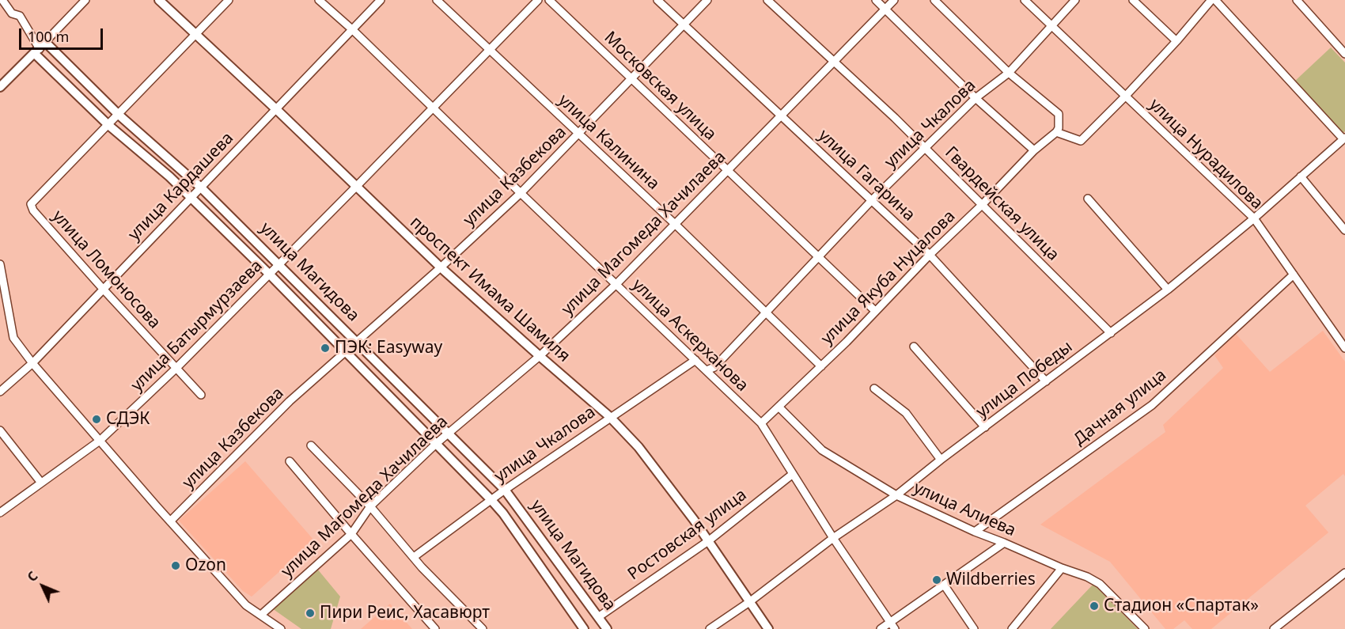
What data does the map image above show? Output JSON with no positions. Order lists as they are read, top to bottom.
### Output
{
  "streets": {
    "main road": ["улица Магидова", "проспект Имама Шамиля"],
    "street": [
      "Московская улица",
      "улица Чкалова",
      "улица Калинина",
      "улица Нурадилова",
      "улица Гагарина",
      "улица Казбекова",
      "улица Кардашева",
      "Гвардейская улица",
      "улица Магомеда Хачилаева",
      "улица Ломоносова",
      "улица Якуба Нуцалова",
      "улица Батырмурзаева",
      "улица Аскерханова",
      "улица Победы",
      "Дачная улица",
      "улица Алиева",
      "Ростовская улица"
    ]
  },
  "crossings": [
    ["Московская улица", "улица Чкалова"],
    ["Московская улица", "улица Казбекова"],
    ["Московская улица", "улица Магомеда Хачилаева"],
    ["Московская улица", "улица Якуба Нуцалова"],
    ["улица Чкалова", "улица Калинина"],
    ["улица Чкалова", "улица Нурадилова"],
    ["улица Чкалова", "улица Гагарина"],
    ["улица Чкалова", "Гвардейская улица"],
    ["улица Чкалова", "улица Магидова"],
    ["улица Чкалова", "проспект Имама Шамиля"],
    ["улица Чкалова", "улица Аскерханова"],
    ["улица Калинина", "улица Казбекова"],
    ["улица Калинина", "улица Магомеда Хачилаева"],
    ["улица Калинина", "улица Якуба Нуцалова"],
    ["улица Калинина", "улица Батырмурзаева"],
    ["улица Нурадилова", "улица Победы"],
    ["улица Нурадилова", "Дачная улица"],
    ["улица Гагарина", "улица Казбекова"],
    ["улица Гагарина", "улица Магомеда Хачилаева"],
    ["улица Гагарина", "улица Якуба Нуцалова"],
    ["улица Гагарина", "улица Победы"],
    ["улица Казбекова", "улица Магидова"],
    ["улица Казбекова", "проспект Имама Шамиля"],
    ["улица Казбекова", "улица Аскерханова"],
    ["улица Кардашева", "улица Ломоносова"],
    ["улица Кардашева", "улица Магидова"],
    ["улица Кардашева", "проспект Имама Шамиля"],
    ["улица Кардашева", "улица Аскерханова"],
    ["Гвардейская улица", "улица Магомеда Хачилаева"],
    ["Гвардейская улица", "улица Якуба Нуцалова"],
    ["Гвардейская улица", "улица Победы"],
    ["улица Магомеда Хачилаева", "улица Магидова"],
    ["улица Магомеда Хачилаева", "проспект Имама Шамиля"],
    ["улица Магомеда Хачилаева", "улица Аскерханова"],
    ["улица Ломоносова", "улица Магидова"],
    ["улица Ломоносова", "улица Батырмурзаева"],
    ["улица Магидова", "улица Батырмурзаева"],
    ["улица Магидова", "Ростовская улица"],
    ["улица Якуба Нуцалова", "улица Аскерханова"],
    ["улица Якуба Нуцалова", "улица Алиева"],
    ["проспект Имама Шамиля", "улица Батырмурзаева"],
    ["проспект Имама Шамиля", "улица Победы"],
    ["проспект Имама Шамиля", "Ростовская улица"],
    ["улица Батырмурзаева", "улица Аскерханова"],
    ["улица Аскерханова", "улица Победы"],
    ["улица Аскерханова", "Ростовская улица"],
    ["улица Победы", "улица Алиева"],
    ["Дачная улица", "улица Алиева"]
  ],
  "places": [
    "ПЭК: Easyway",
    "СДЭК",
    "Ozon",
    "Wildberries",
    "Стадион «Спартак»",
    "Пири Реис, Хасавюрт"
  ],
  "scale_bar": "100 m",
  "north": "top left"
}
